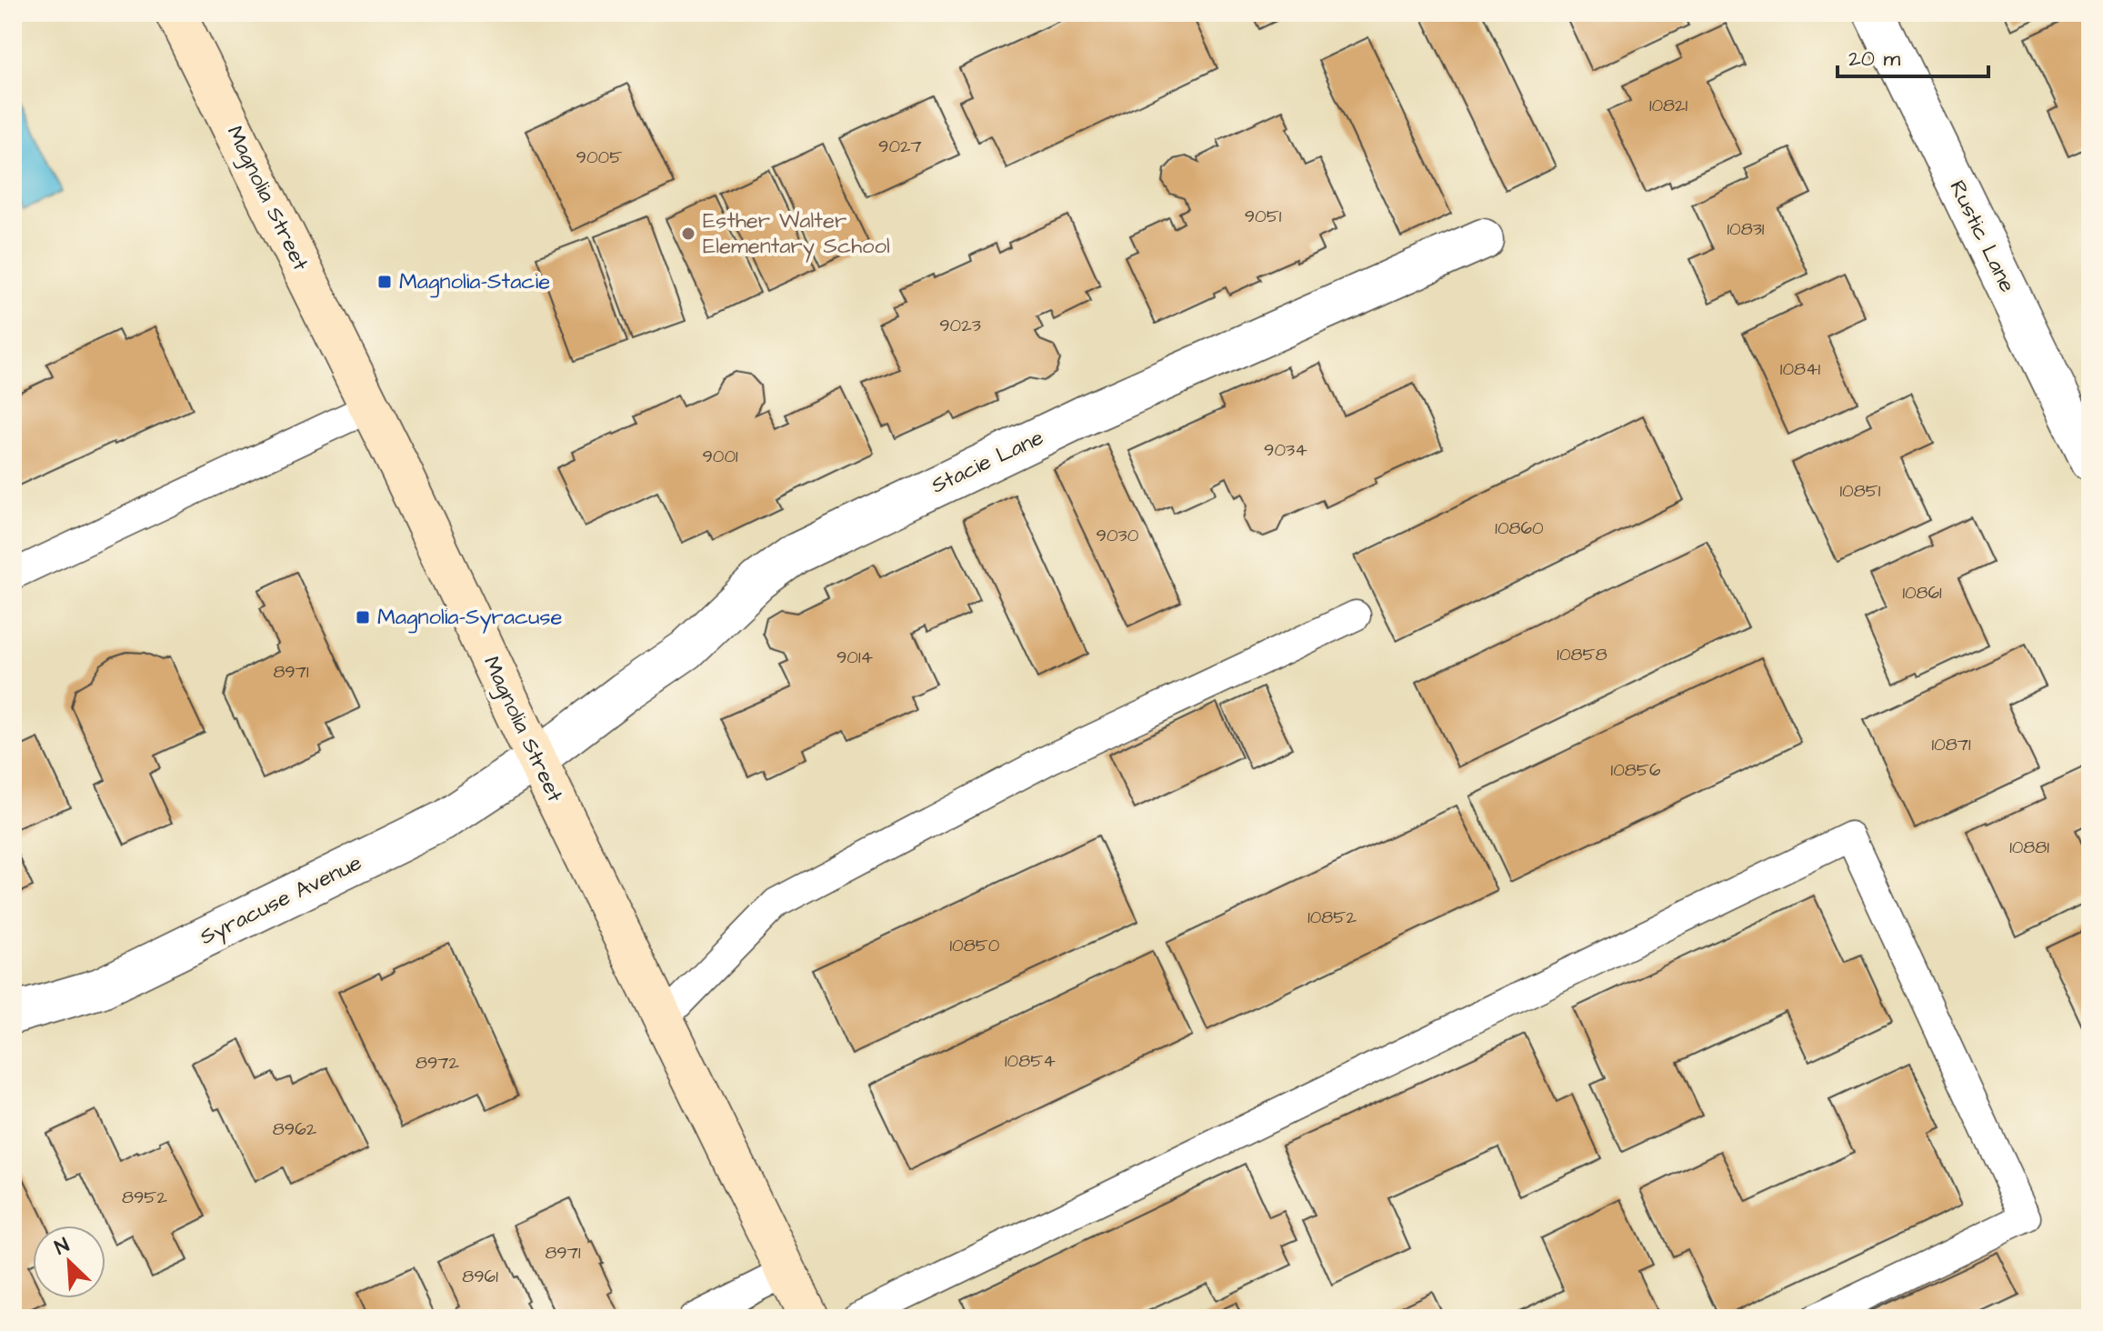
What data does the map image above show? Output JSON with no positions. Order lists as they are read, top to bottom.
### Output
{
  "streets": {
    "main road": ["Magnolia Street"],
    "street": ["Rustic Lane", "Stacie Lane", "Syracuse Avenue"]
  },
  "crossings": [
    ["Magnolia Street", "Stacie Lane"],
    ["Magnolia Street", "Syracuse Avenue"],
    ["Stacie Lane", "Syracuse Avenue"]
  ],
  "places": {
    "other": ["Esther Walter Elementary School"],
    "transit": ["Magnolia-Stacie", "Magnolia-Syracuse"]
  },
  "house_numbers": [
    "10821",
    "9027",
    "9005",
    "9051",
    "10831",
    "9023",
    "10841",
    "9034",
    "9001",
    "10851",
    "10860",
    "9030",
    "10861",
    "10858",
    "9014",
    "8971",
    "10871",
    "10856",
    "10881",
    "10852",
    "10850",
    "10854",
    "8972",
    "8962",
    "8952",
    "8971",
    "8961"
  ],
  "scale_bar": "20 m",
  "north": "top left"
}
